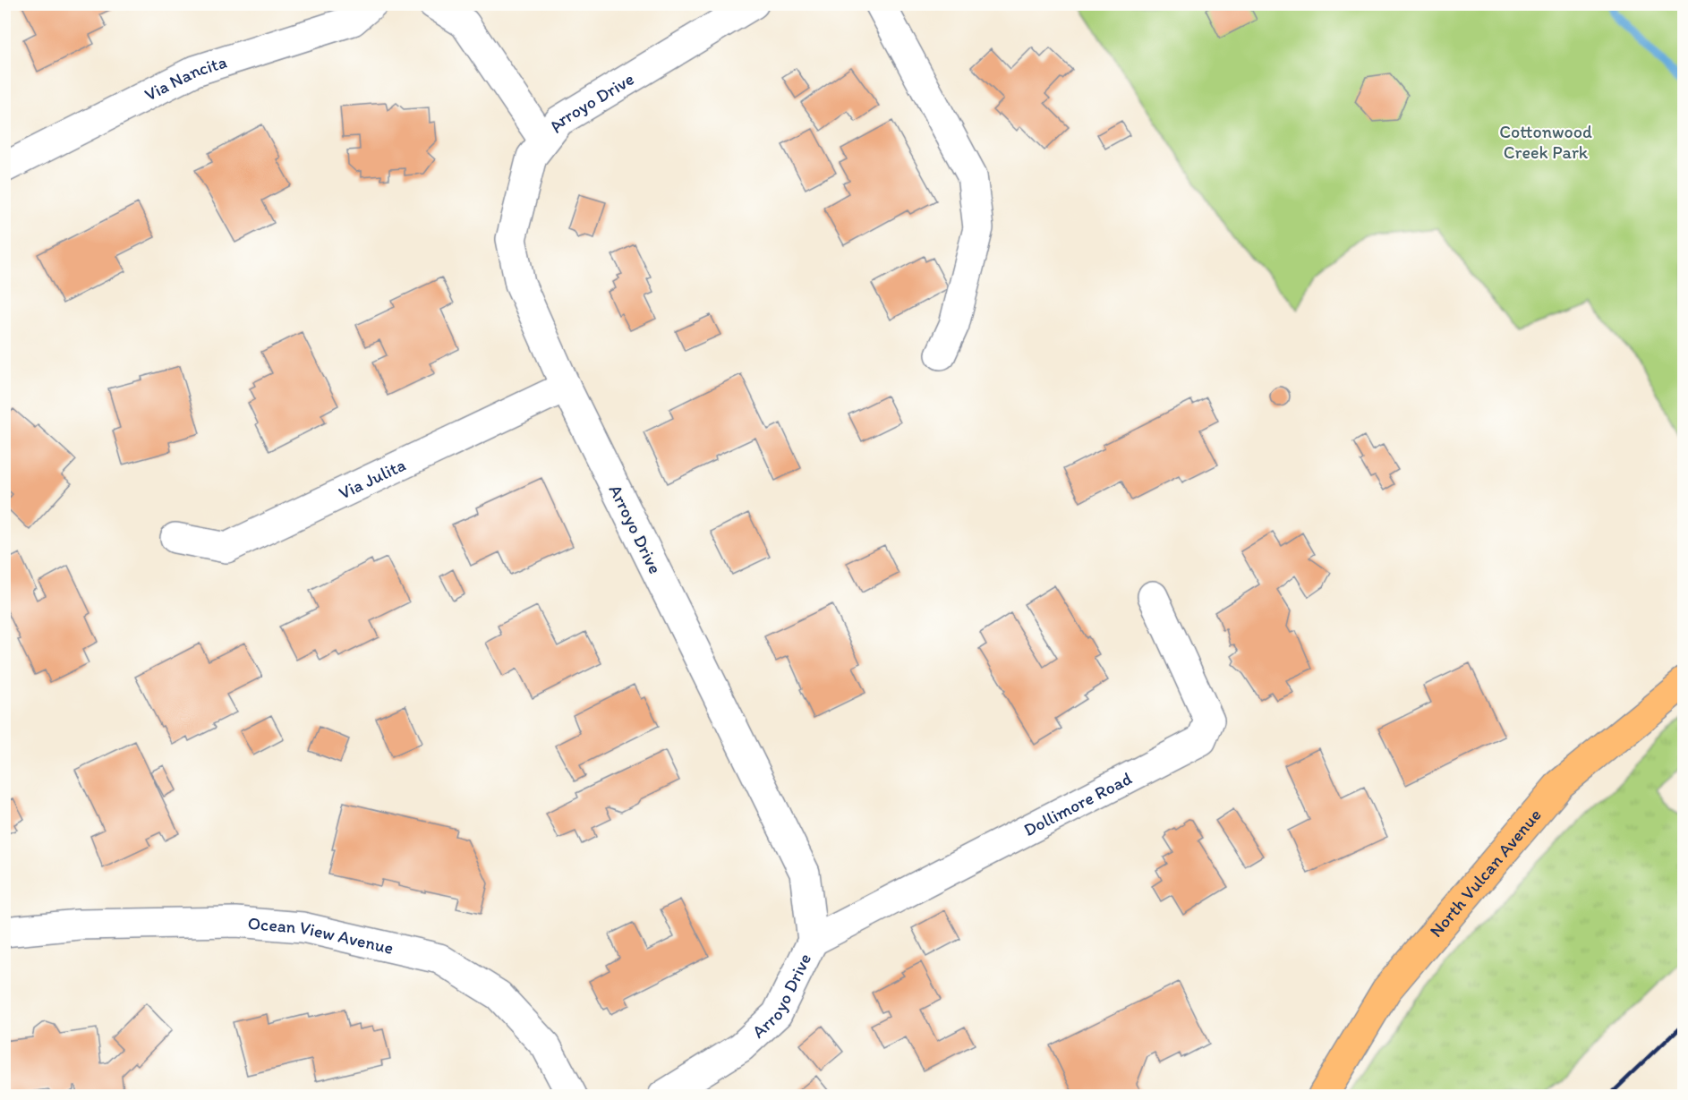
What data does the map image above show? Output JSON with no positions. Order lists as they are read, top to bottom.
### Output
{
  "streets": {
    "main road": ["North Vulcan Avenue"],
    "street": [
      "Via Nancita",
      "Arroyo Drive",
      "Via Julita",
      "Dollimore Road",
      "Ocean View Avenue"
    ]
  },
  "crossings": [
    ["Arroyo Drive", "Via Julita"],
    ["Arroyo Drive", "Dollimore Road"]
  ],
  "parks": ["Cottonwood Creek Park"]
}
